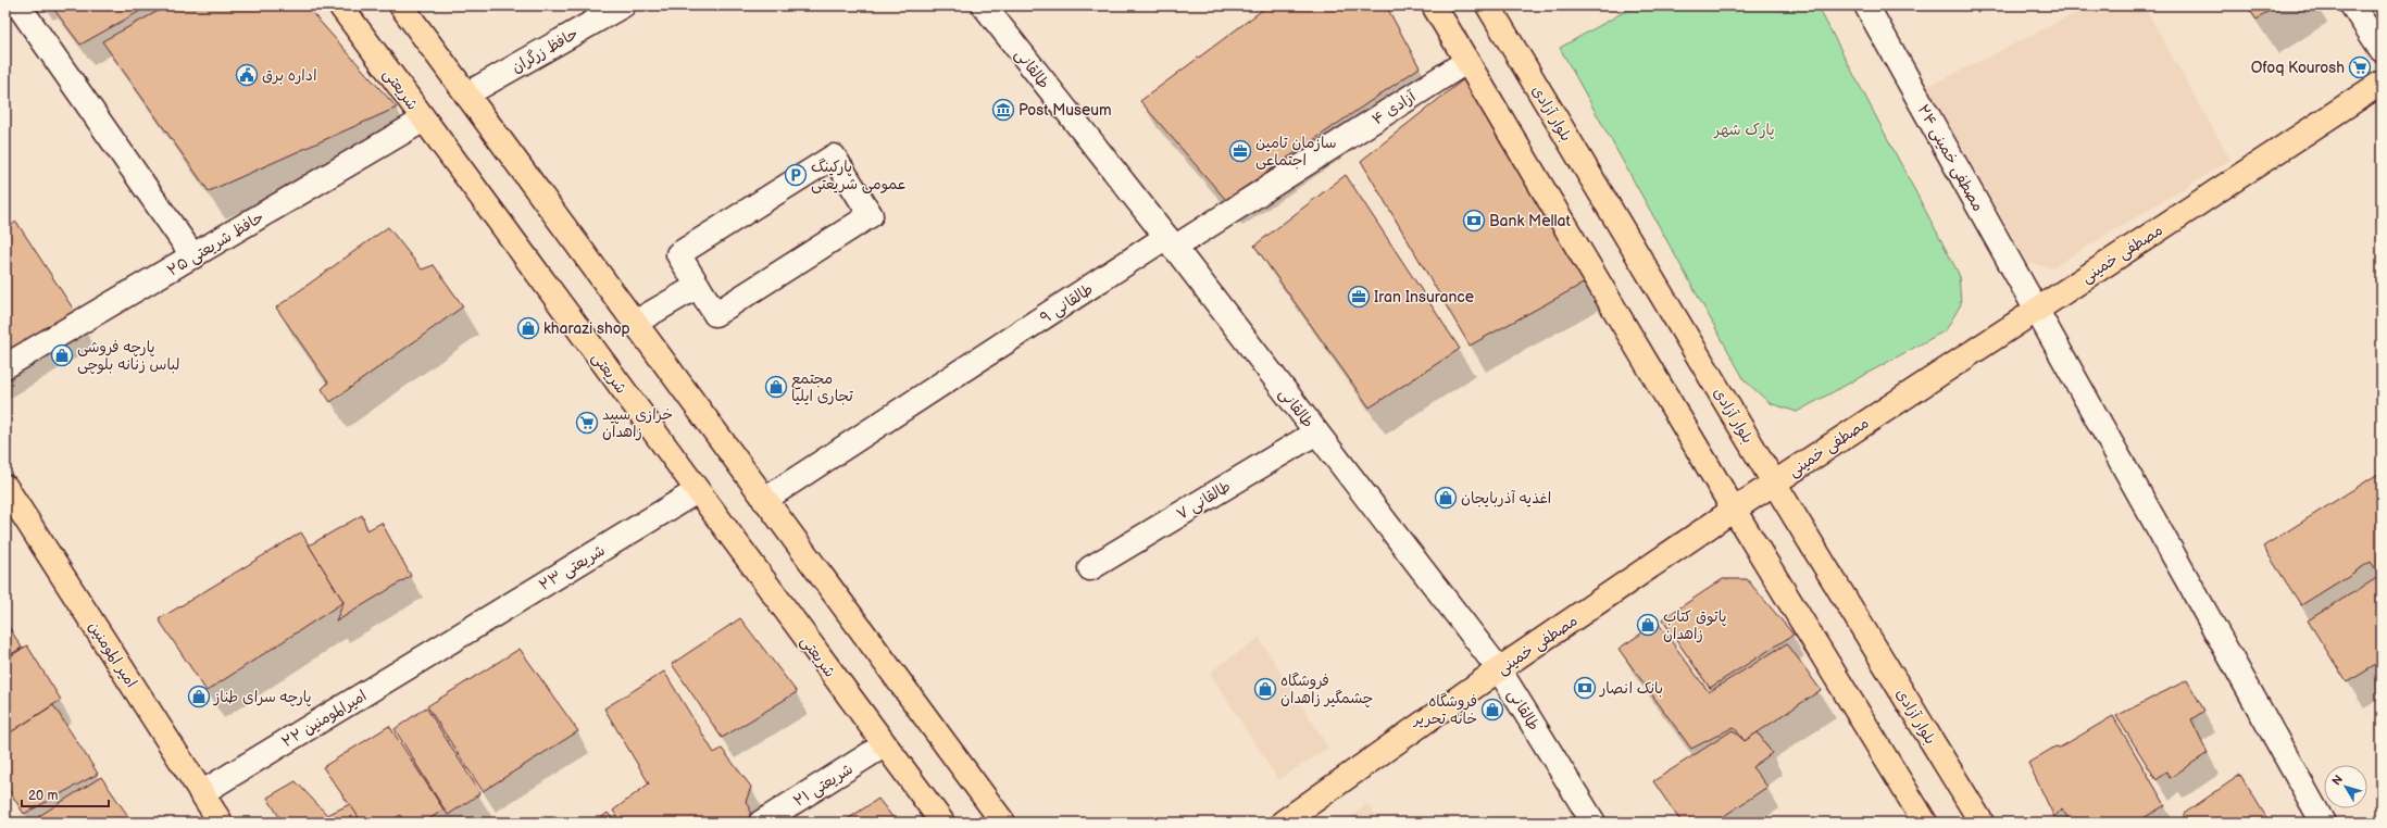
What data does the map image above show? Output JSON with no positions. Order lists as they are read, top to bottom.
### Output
{
  "streets": {
    "main road": [
      "شریعتی",
      "بلوار آزادی",
      "مصطفی خمینی",
      "امیر المومنین"
    ],
    "street": [
      "حافظ زرگران",
      "طالقانی",
      "آزادی ۴",
      "مصطفی خمینی ۲۴",
      "حافظ شریعتی ۲۵",
      "طالقانی ۹",
      "طالقانی ۷",
      "شریعتی ۲۳",
      "امیرالمومنین ۲۲",
      "شریعتی ۲۱"
    ]
  },
  "crossings": [
    ["طالقانی", "آزادی ۴"],
    ["طالقانی", "مصطفی خمینی"],
    ["طالقانی", "طالقانی ۹"],
    ["طالقانی", "طالقانی ۷"],
    ["شریعتی", "حافظ شریعتی ۲۵"],
    ["شریعتی", "شریعتی ۲۳"],
    ["شریعتی", "شریعتی ۲۱"],
    ["آزادی ۴", "طالقانی ۹"],
    ["بلوار آزادی", "مصطفی خمینی"],
    ["مصطفی خمینی ۲۴", "مصطفی خمینی"],
    ["شریعتی ۲۳", "امیرالمومنین ۲۲"],
    ["امیر المومنین", "امیرالمومنین ۲۲"]
  ],
  "parks": ["پارک شهر"],
  "places": {
    "supermarket": ["Ofoq Kourosh", "خرازی سپید زاهدان"],
    "public building": ["اداره برق"],
    "museum": ["Post Museum"],
    "office": ["سازمان تامین اجتماعی", "Iran Insurance"],
    "parking": ["پارکینگ عمومی شریعتی"],
    "bank": ["Bank Mellat", "بانک انصار"],
    "shop": [
      "kharazi shop",
      "پارچه فروشی لباس زنانه بلوچی",
      "مجتمع تجاری ایلیا",
      "اغذیه آذربایجان",
      "پاتوق کتاب زاهدان",
      "فروشگاه چشمگیر زاهدان",
      "پارچه سرای طناز",
      "فروشگاه خانه تحریر"
    ]
  },
  "scale_bar": "20 m",
  "north": "top left"
}
